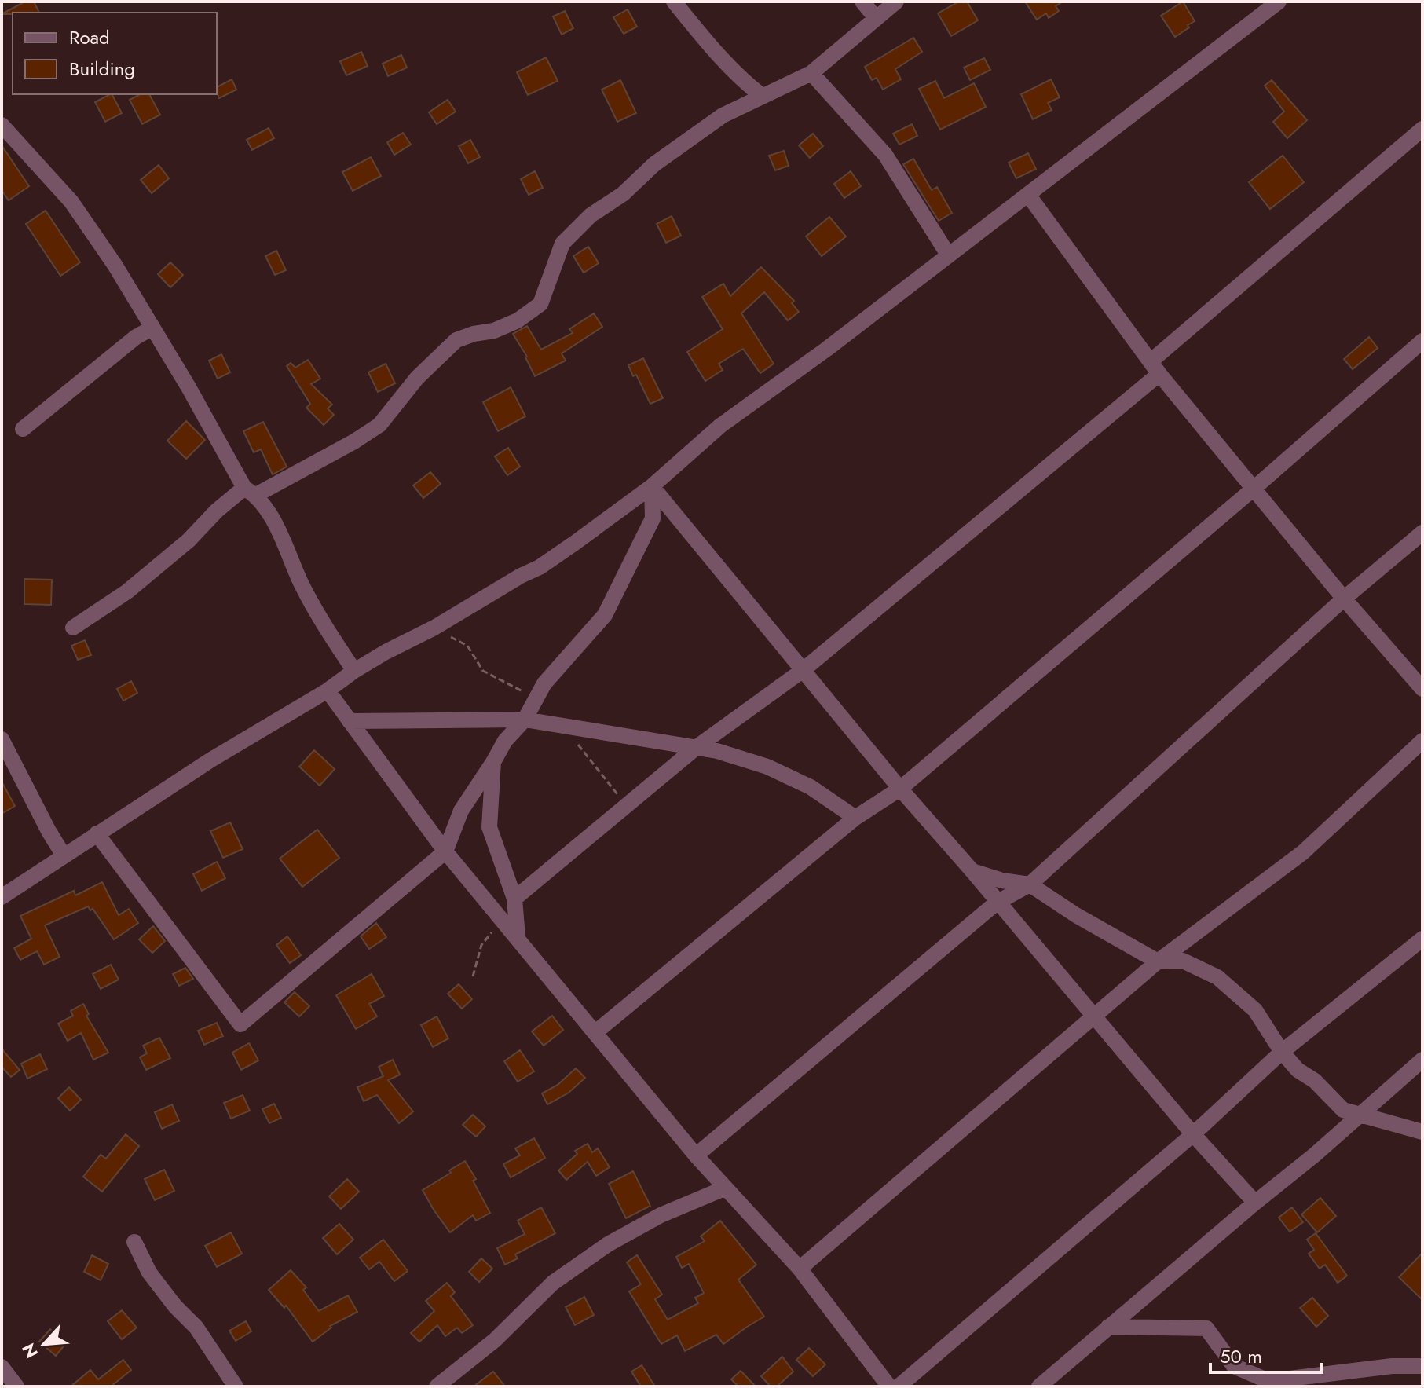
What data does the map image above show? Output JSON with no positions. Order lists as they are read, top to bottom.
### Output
{
  "legend": ["Road", "Building"],
  "scale_bar": "50 m",
  "north": "bottom left"
}
